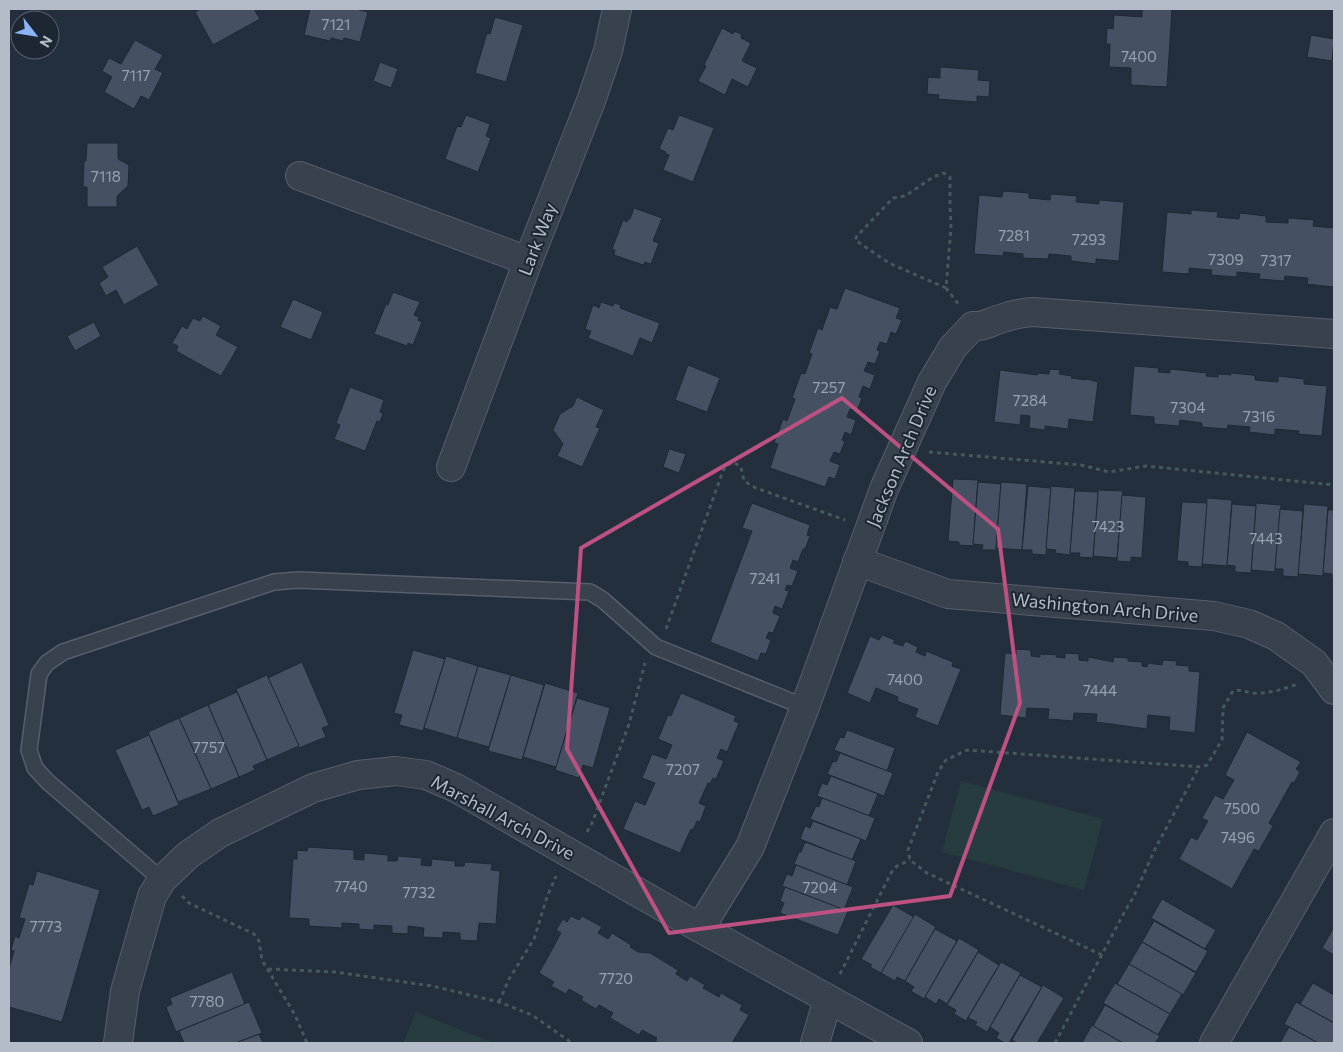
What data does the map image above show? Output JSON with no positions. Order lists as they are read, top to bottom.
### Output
{
  "streets": {
    "street": [
      "Lark Way",
      "Jackson Arch Drive",
      "Washington Arch Drive",
      "Marshall Arch Drive"
    ]
  },
  "crossings": [
    ["Jackson Arch Drive", "Washington Arch Drive"],
    ["Jackson Arch Drive", "Marshall Arch Drive"]
  ],
  "house_numbers": [
    "7121",
    "7400",
    "7117",
    "7118",
    "7281",
    "7293",
    "7309",
    "7317",
    "7257",
    "7284",
    "7304",
    "7316",
    "7423",
    "7443",
    "7241",
    "7400",
    "7444",
    "7757",
    "7207",
    "7500",
    "7496",
    "7740",
    "7204",
    "7732",
    "7773",
    "7720",
    "7780"
  ],
  "north": "bottom right"
}
